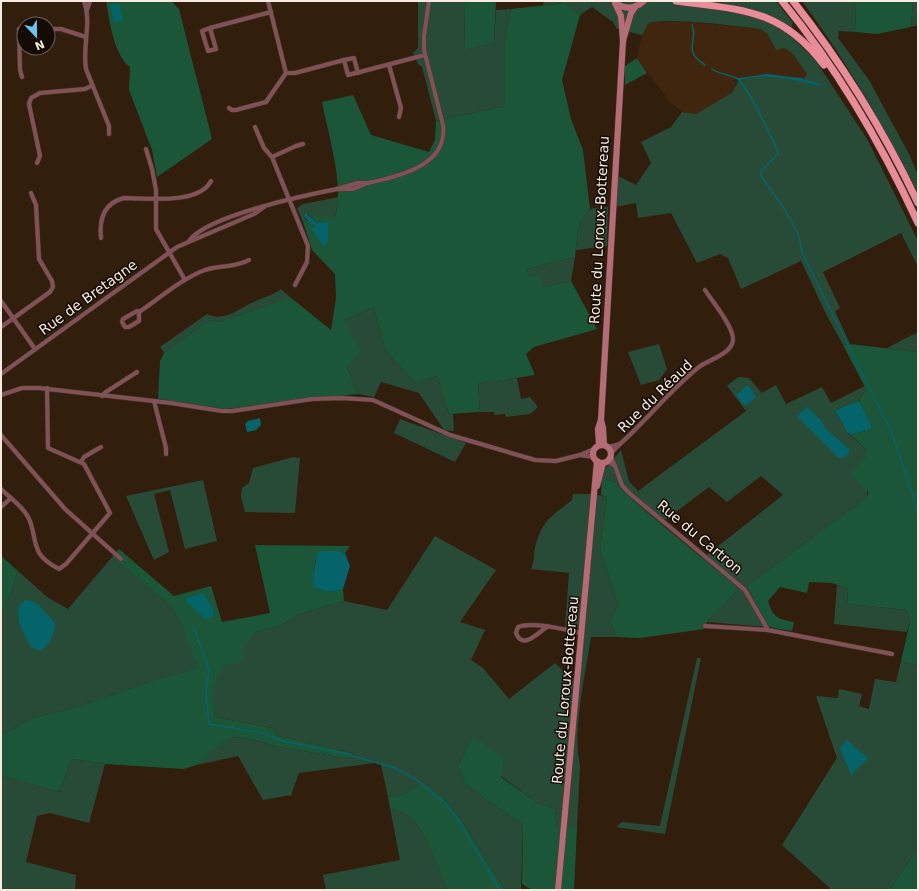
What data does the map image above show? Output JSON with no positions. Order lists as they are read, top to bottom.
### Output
{
  "streets": {
    "main road": ["Route du Loroux-Bottereau"],
    "street": ["Rue de Bretagne", "Rue du Réaud", "Rue du Cartron"]
  },
  "crossings": [
    ["Route du Loroux-Bottereau", "Rue du Réaud"],
    ["Route du Loroux-Bottereau", "Rue du Cartron"],
    ["Rue du Réaud", "Rue du Cartron"]
  ],
  "north": "bottom"
}
